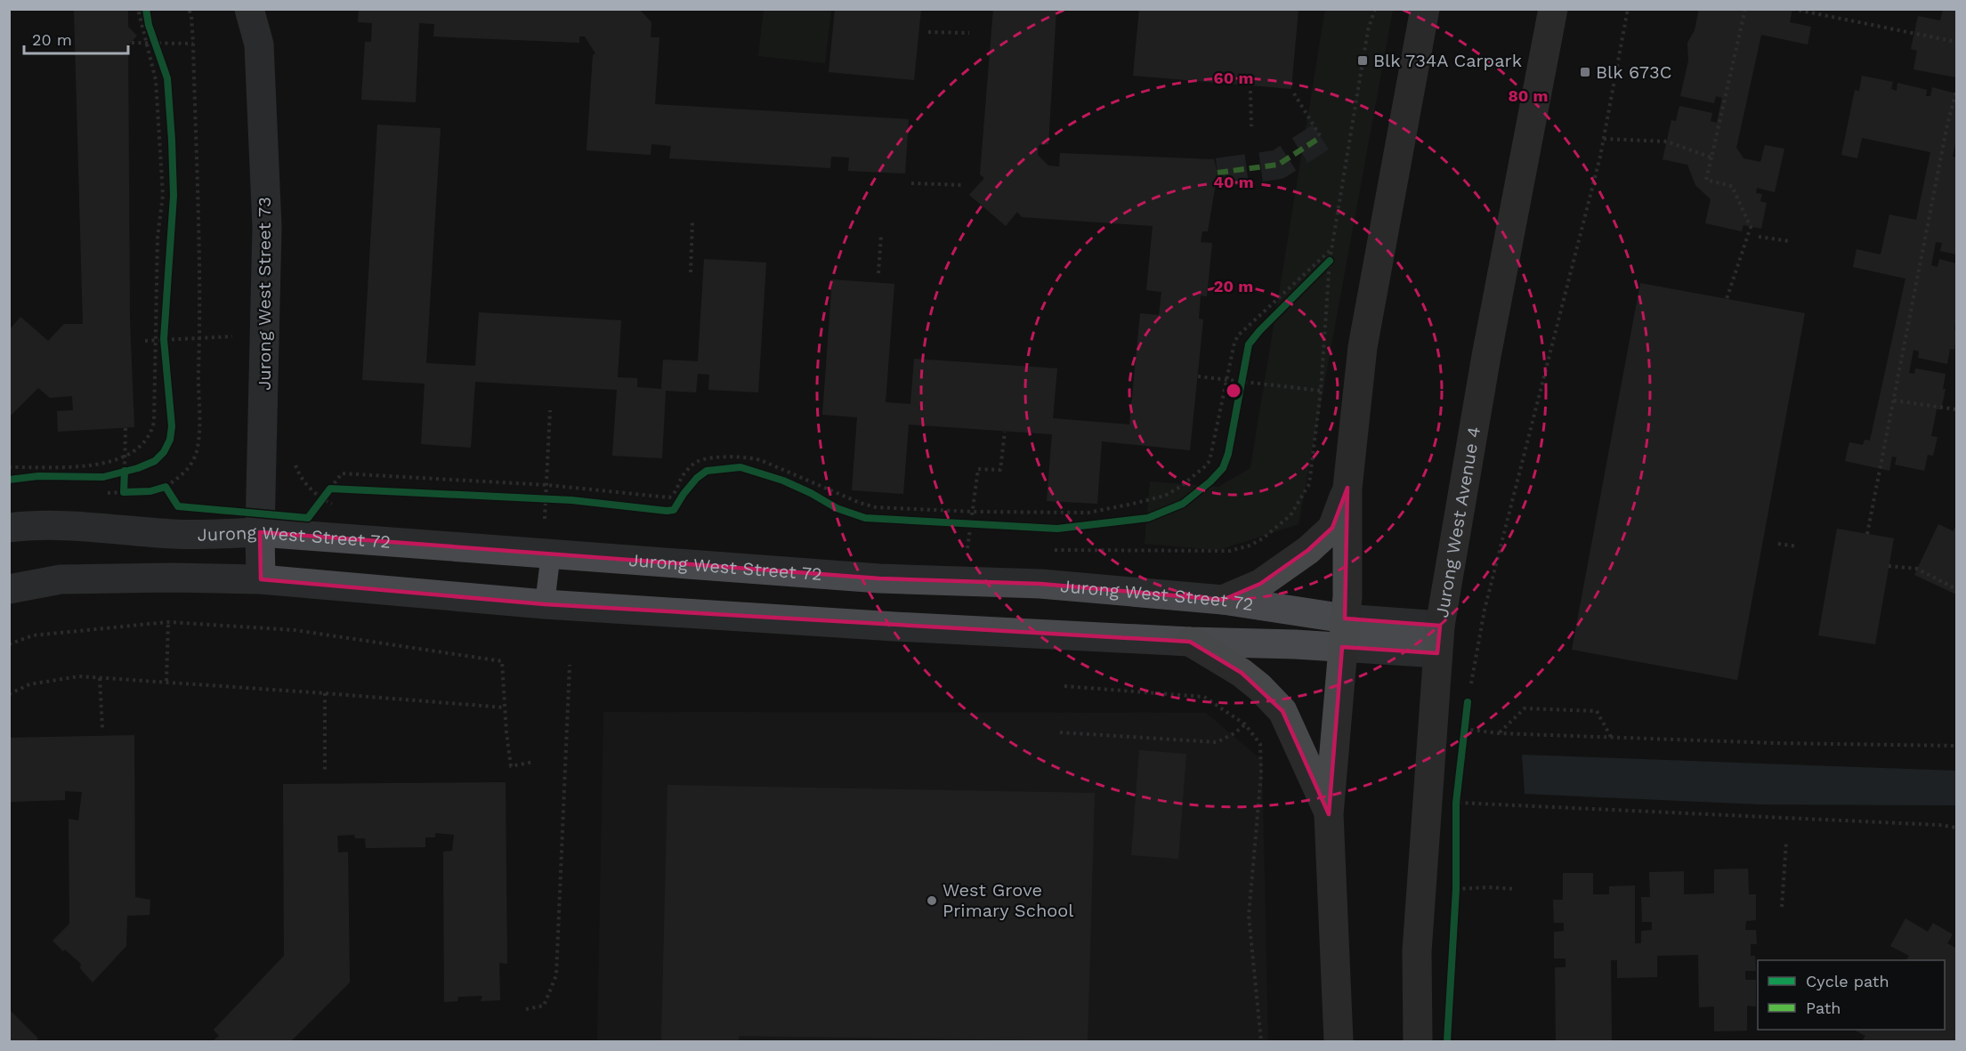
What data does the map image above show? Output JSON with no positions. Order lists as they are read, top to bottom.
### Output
{
  "streets": {
    "main road": ["Jurong West Avenue 4"],
    "street": ["Jurong West Street 73", "Jurong West Street 72"]
  },
  "crossings": [
    ["Jurong West Street 73", "Jurong West Street 72"],
    ["Jurong West Avenue 4", "Jurong West Street 72"]
  ],
  "places": {
    "transit": ["Blk 734A Carpark", "Blk 673C"],
    "other": ["West Grove Primary School"]
  },
  "legend": ["Cycle path", "Path"],
  "scale_bar": "20 m",
  "rings": [
    "60 m",
    "80 m",
    "40 m",
    "20 m"
  ]
}
